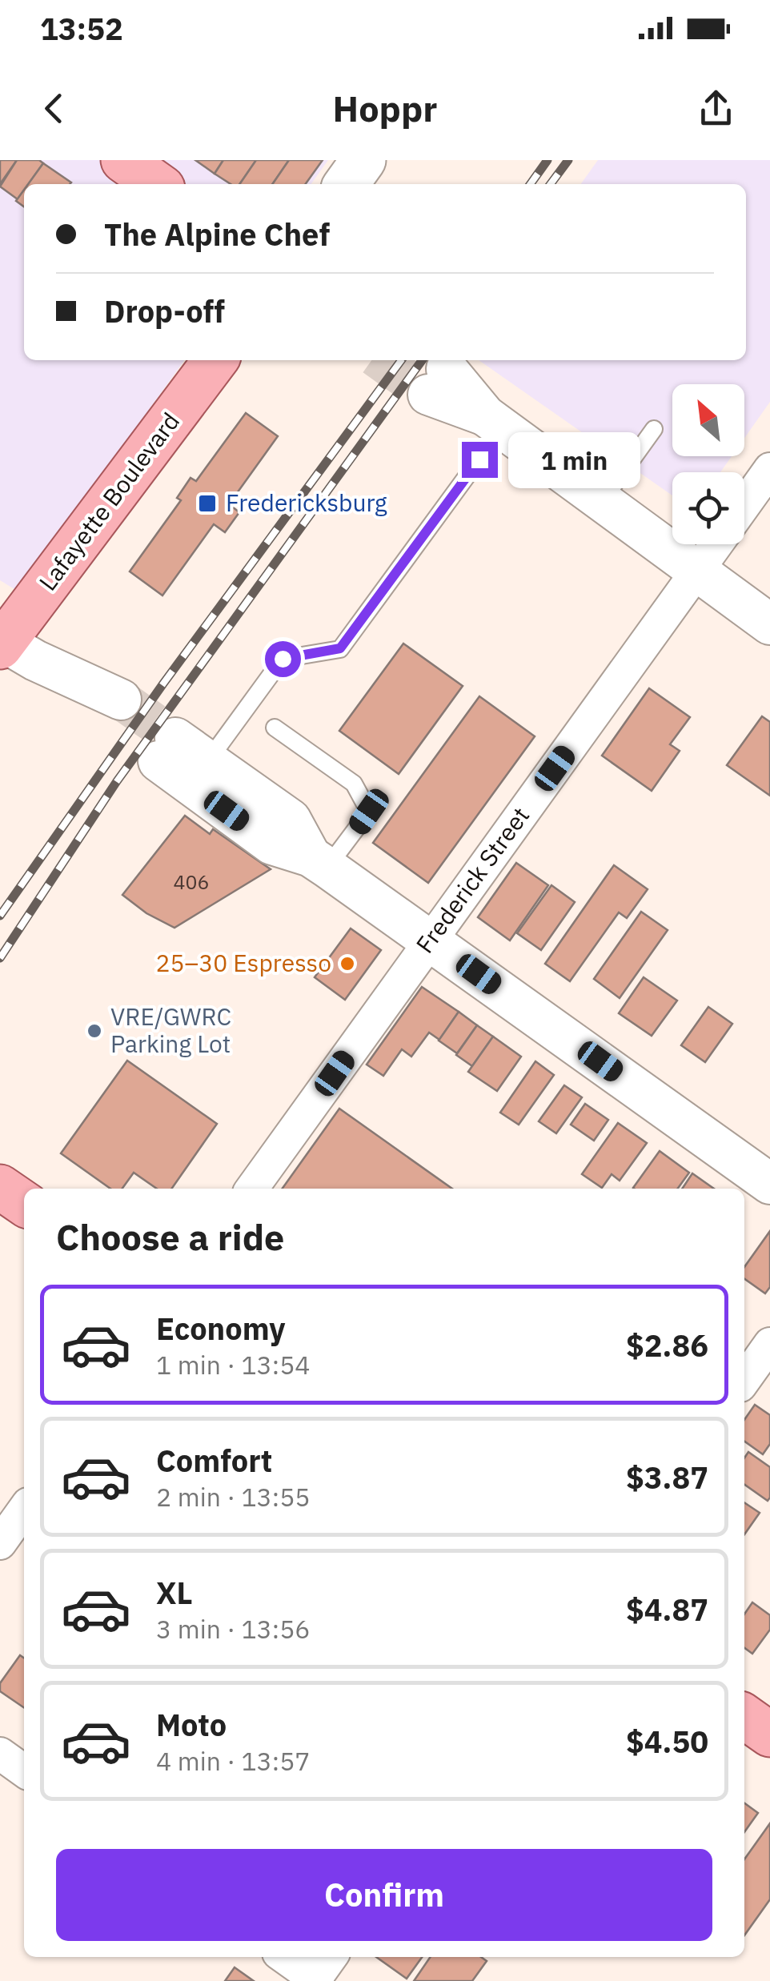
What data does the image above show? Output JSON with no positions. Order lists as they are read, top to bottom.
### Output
{
  "streets": {
    "main road": ["Lafayette Boulevard"],
    "street": ["Frederick Street"]
  },
  "places": {
    "transit": ["Fredericksburg"],
    "other": ["25–30 Espresso", "VRE/GWRC Parking Lot"]
  },
  "house_numbers": ["406"],
  "north": "top left",
  "page": {
    "status": "13:52",
    "header": "Hoppr",
    "banner": ["The Alpine Chef", "Drop-off"],
    "bubble": "1 min",
    "heading": "Choose a ride",
    "list": [
      {
        "name": "Economy",
        "note": "1 min · 13:54",
        "value": "$2.86"
      },
      {
        "name": "Comfort",
        "note": "2 min · 13:55",
        "value": "$3.87"
      },
      {
        "name": "XL",
        "note": "3 min · 13:56",
        "value": "$4.87"
      },
      {
        "name": "Moto",
        "note": "4 min · 13:57",
        "value": "$4.50"
      }
    ],
    "buttons": "Confirm"
  }
}
